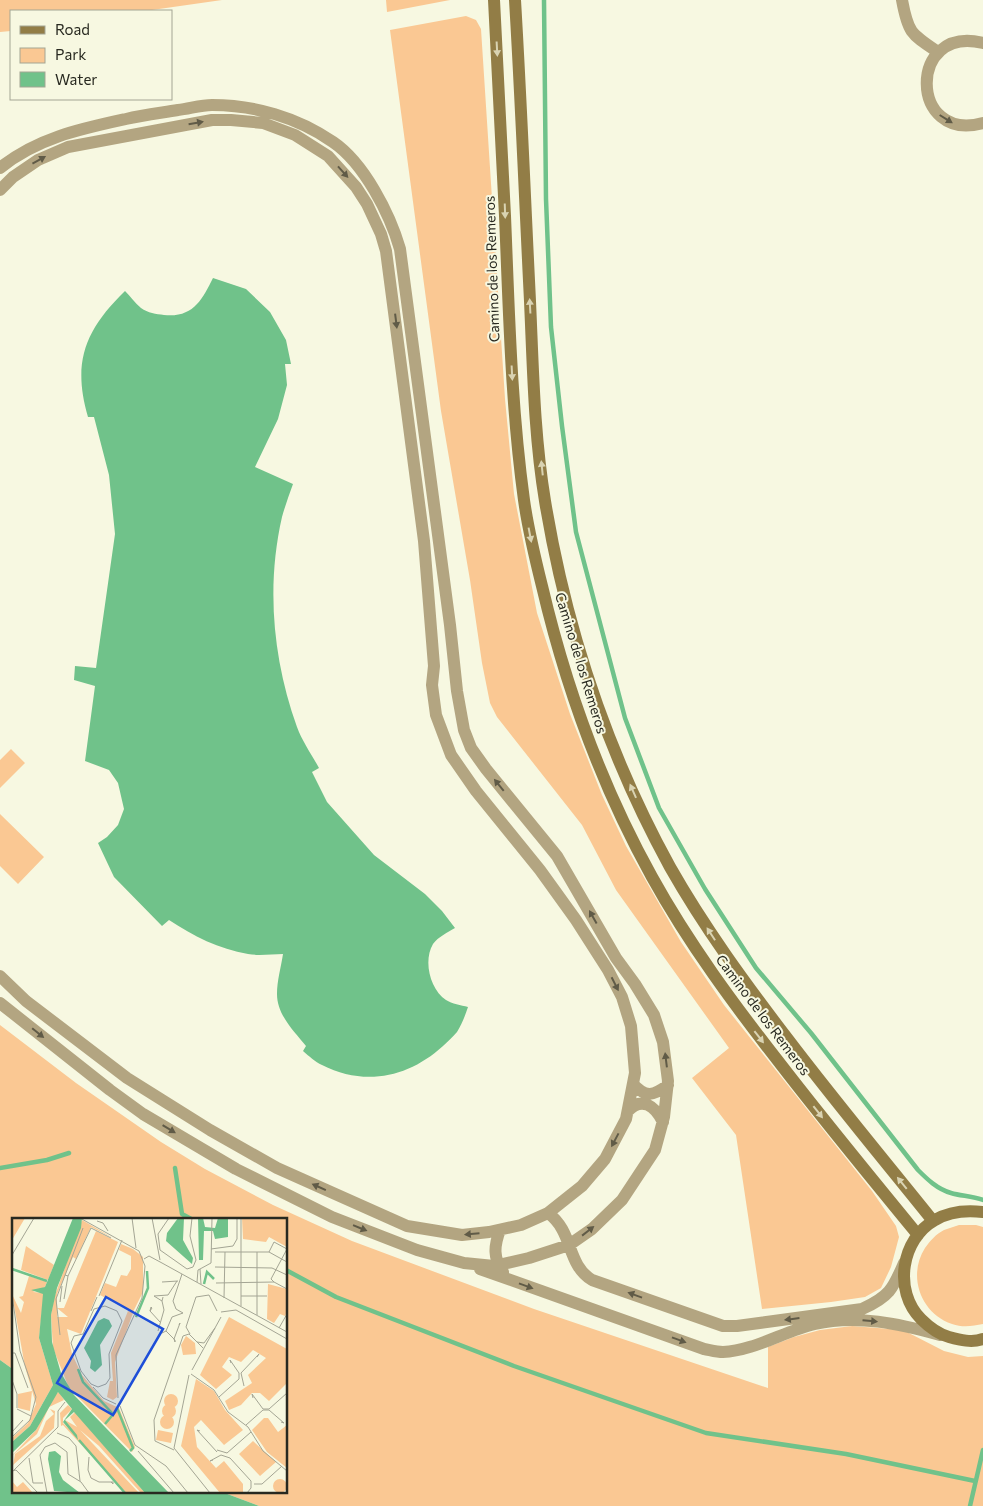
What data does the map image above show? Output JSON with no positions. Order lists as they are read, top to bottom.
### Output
{
  "streets": {
    "main road": ["Camino de los Remeros"]
  },
  "legend": ["Road", "Park", "Water"]
}
